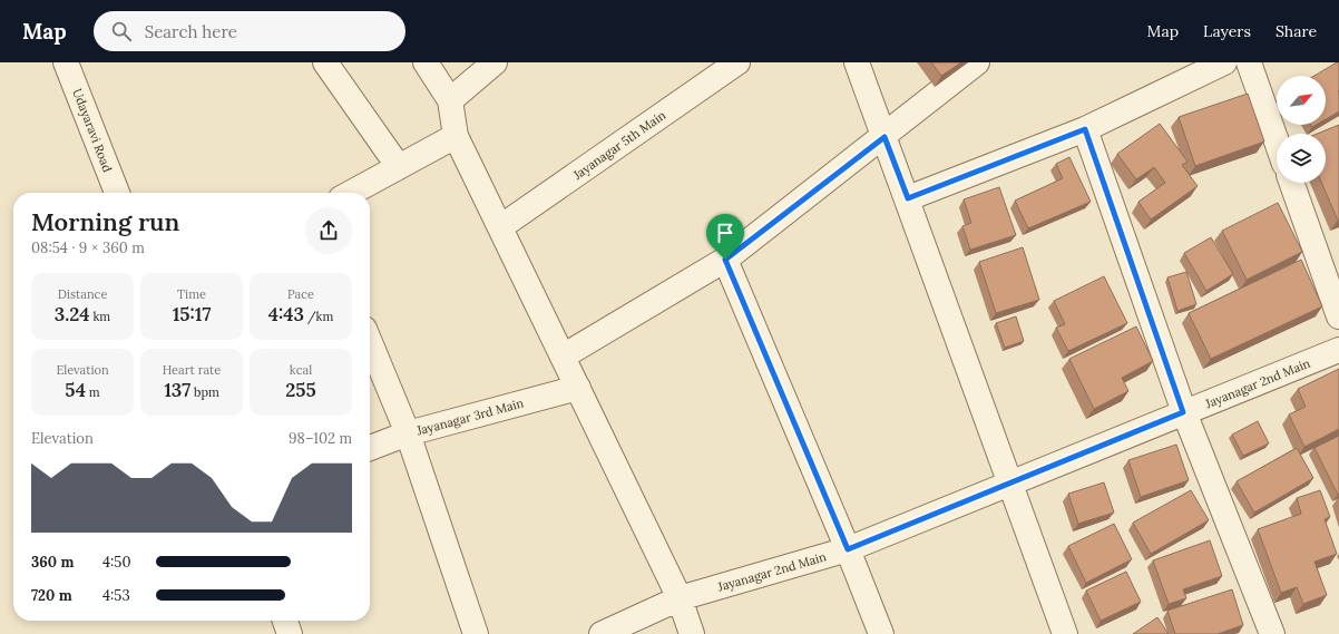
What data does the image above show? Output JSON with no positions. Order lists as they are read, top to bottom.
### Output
{
  "streets": {
    "street": [
      "Udayaravi Road",
      "Jayanagar 5th Main",
      "Jayanagar 2nd Main",
      "Jayanagar 3rd Main"
    ]
  },
  "north": "top right",
  "page": {
    "header": "Map",
    "search": "Search here",
    "nav": ["Map", "Layers", "Share"],
    "heading": ["Morning run", "08:54 · 9 × 360 m"],
    "stats": [
      ["Distance", "3.24 km"],
      ["Time", "15:17"],
      ["Pace", "4:43 /km"],
      ["Elevation", "54 m"],
      ["Heart rate", "137 bpm"],
      ["kcal", "255"]
    ],
    "chart": ["Elevation", "98–102 m"],
    "list": [
      {
        "name": "360 m",
        "note": "4:50"
      },
      {
        "name": "720 m",
        "note": "4:53"
      }
    ]
  }
}
